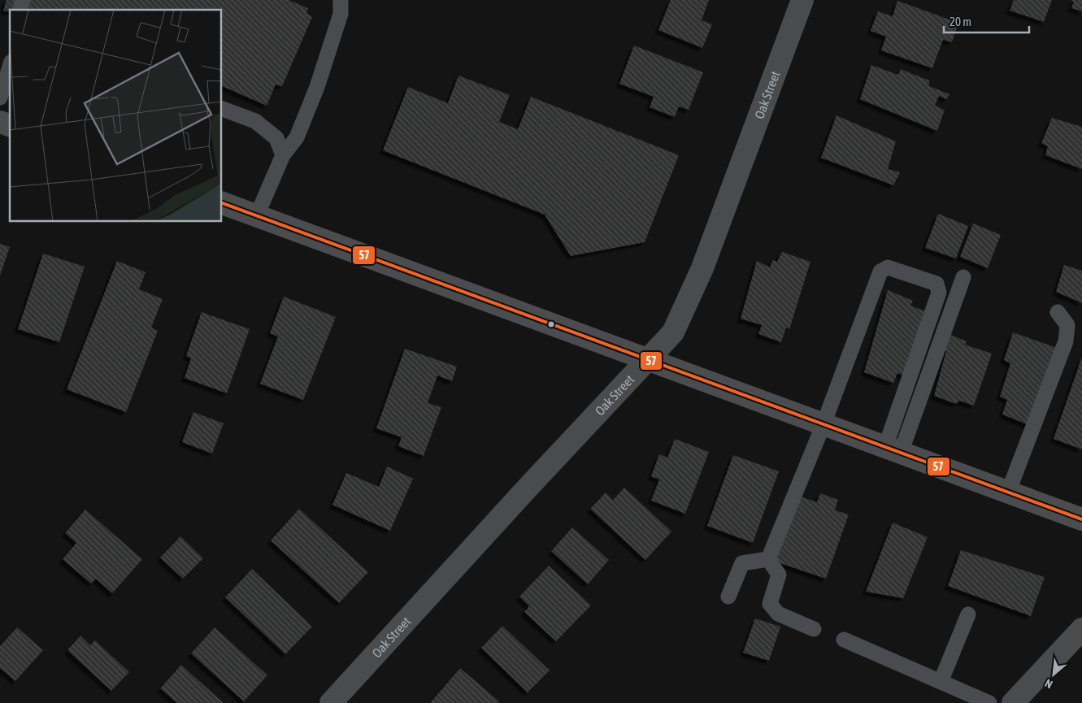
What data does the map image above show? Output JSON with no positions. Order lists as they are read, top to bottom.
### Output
{
  "streets": {
    "street": ["Oak Street"]
  },
  "lines": ["transit line 57"],
  "scale_bar": "20 m",
  "north": "bottom left"
}
